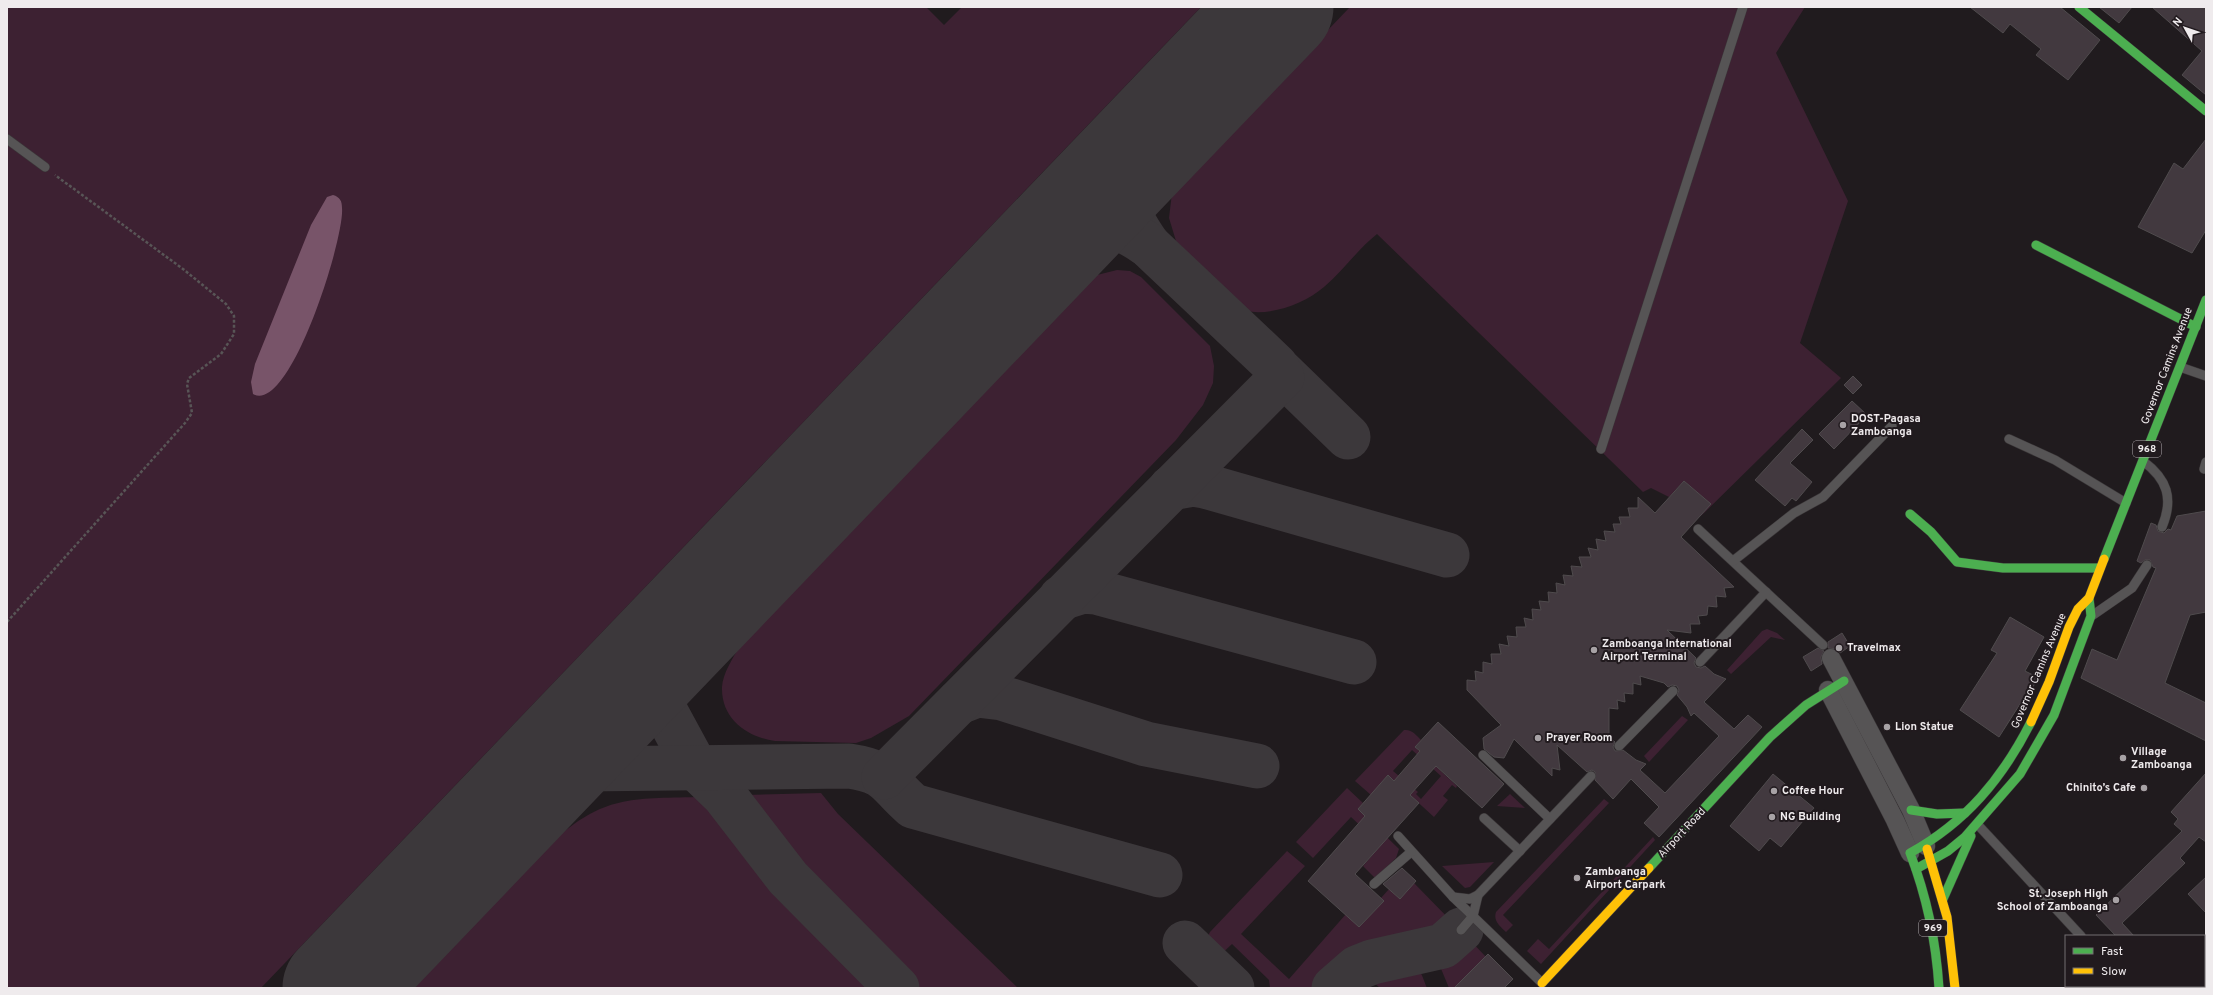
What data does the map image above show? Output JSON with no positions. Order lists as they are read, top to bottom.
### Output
{
  "streets": {
    "main road": [
      "Governor Camins Avenue",
      "968",
      "Airport Road",
      "969"
    ]
  },
  "crossings": [
    ["Governor Camins Avenue", "969"],
    ["Airport Road", "969"]
  ],
  "places": [
    "DOST-Pagasa Zamboanga",
    "Travelmax",
    "Zamboanga International Airport Terminal",
    "Lion Statue",
    "Prayer Room",
    "Village Zamboanga",
    "Chinito’s Cafe",
    "Coffee Hour",
    "NG Building",
    "Zamboanga Airport Carpark",
    "St. Joseph High School of Zamboanga"
  ],
  "legend": ["Fast", "Slow"],
  "north": "top left"
}
